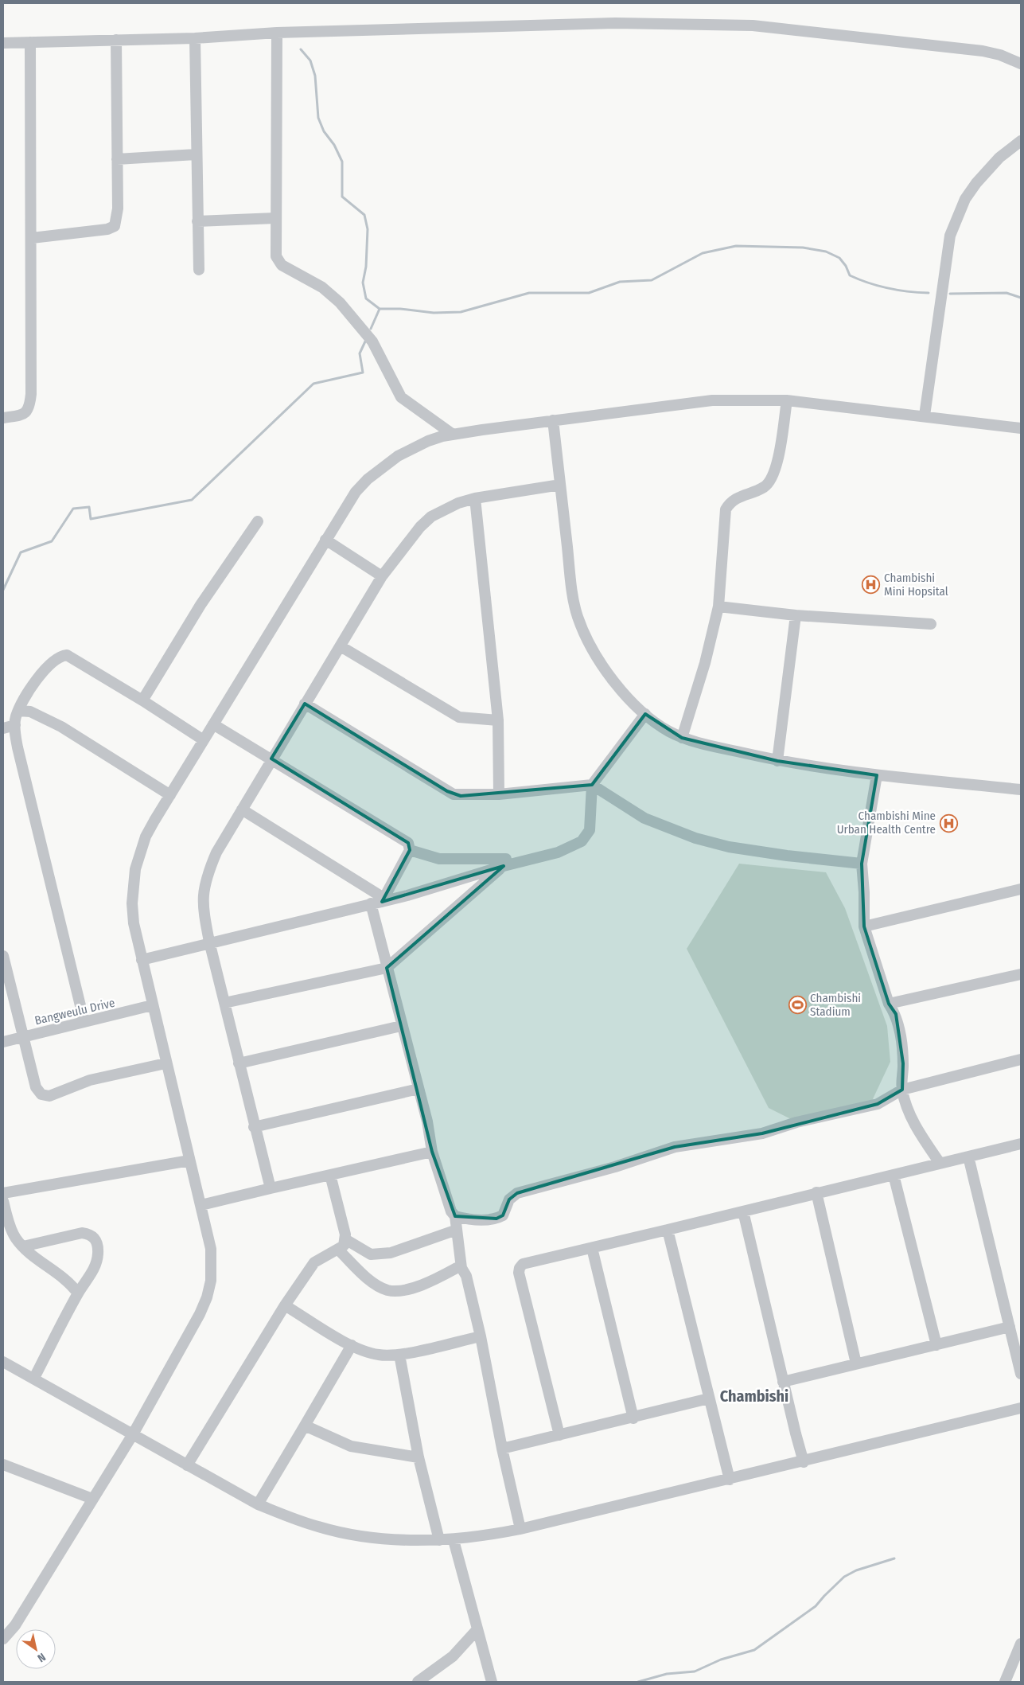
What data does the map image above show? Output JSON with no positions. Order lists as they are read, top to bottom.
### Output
{
  "streets": {
    "street": ["Bangweulu Drive"]
  },
  "districts": ["Chambishi"],
  "places": {
    "hospital": ["Chambishi Mini Hopsital", "Chambishi Mine Urban Health Centre"],
    "sports": ["Chambishi Stadium"]
  },
  "north": "bottom right"
}
